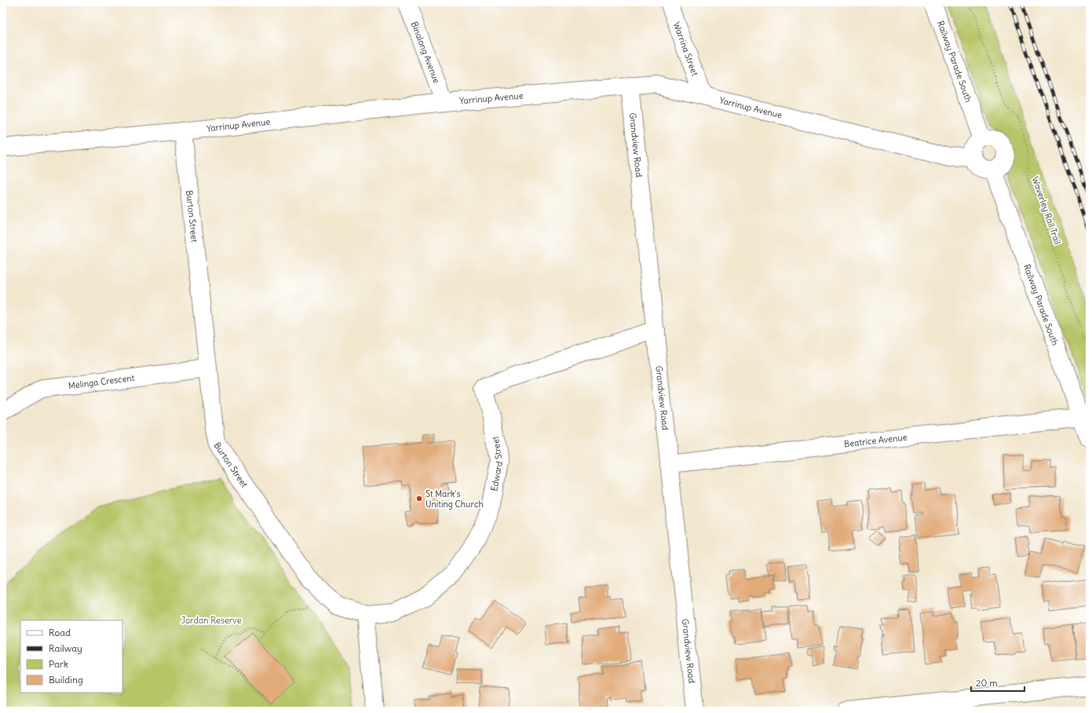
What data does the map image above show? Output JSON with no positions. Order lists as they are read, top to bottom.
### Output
{
  "streets": {
    "street": [
      "Warrina Street",
      "Binalong Avenue",
      "Railway Parade South",
      "Yarrinup Avenue",
      "Grandview Road",
      "Burton Street",
      "Melinga Crescent",
      "Beatrice Avenue",
      "Edward Street"
    ],
    "path": ["Waverley Rail Trail"]
  },
  "crossings": [
    ["Warrina Street", "Yarrinup Avenue"],
    ["Binalong Avenue", "Yarrinup Avenue"],
    ["Railway Parade South", "Yarrinup Avenue"],
    ["Railway Parade South", "Beatrice Avenue"],
    ["Yarrinup Avenue", "Grandview Road"],
    ["Yarrinup Avenue", "Burton Street"],
    ["Grandview Road", "Beatrice Avenue"],
    ["Grandview Road", "Edward Street"],
    ["Burton Street", "Melinga Crescent"],
    ["Burton Street", "Edward Street"]
  ],
  "parks": ["Jordan Reserve"],
  "places": ["St Mark's Uniting Church"],
  "legend": [
    "Road",
    "Railway",
    "Park",
    "Building"
  ],
  "scale_bar": "20 m"
}
